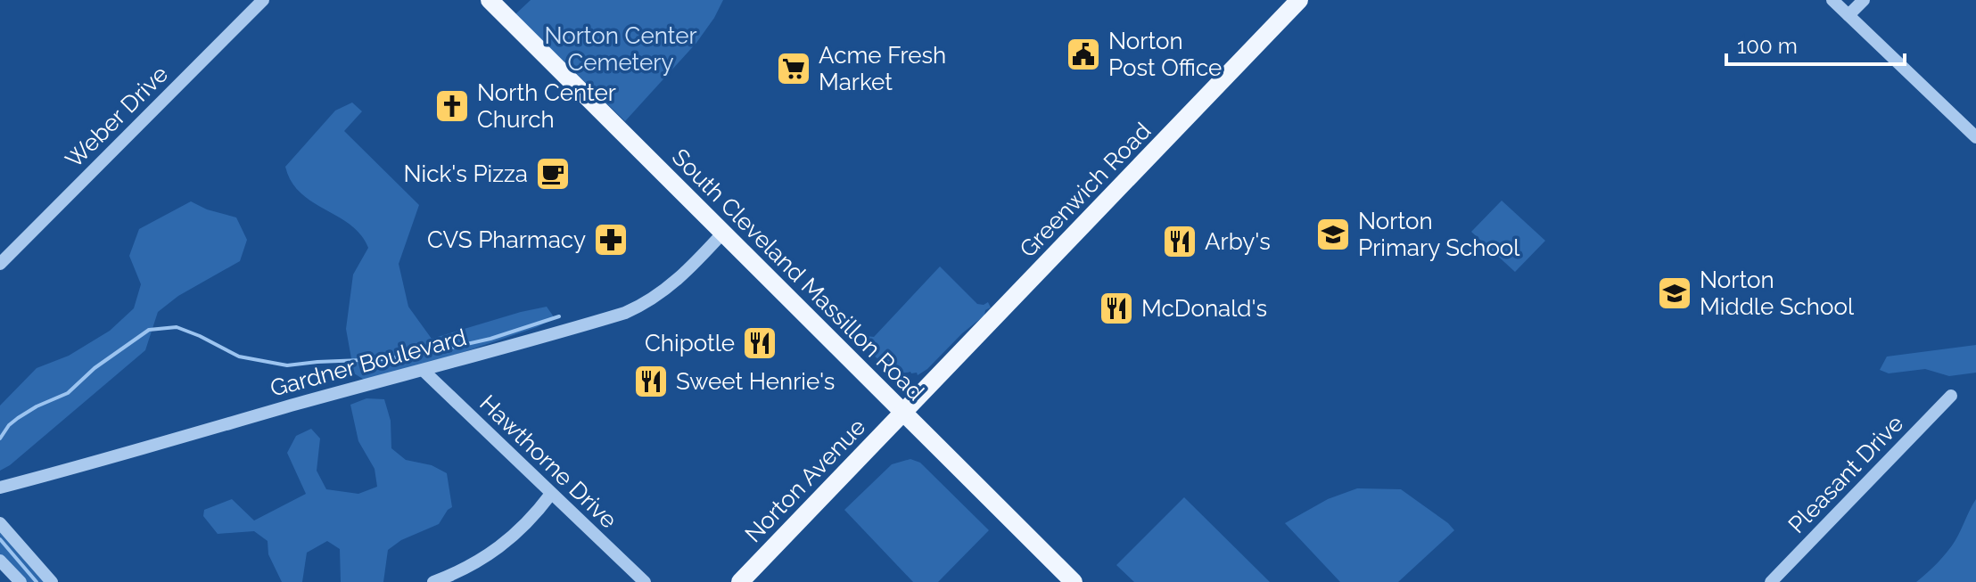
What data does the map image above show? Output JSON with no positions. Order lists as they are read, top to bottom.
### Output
{
  "streets": {
    "main road": ["Greenwich Road", "South Cleveland Massillon Road", "Norton Avenue"],
    "street": [
      "Weber Drive",
      "Gardner Boulevard",
      "Hawthorne Drive",
      "Pleasant Drive"
    ]
  },
  "crossings": [
    ["Greenwich Road", "South Cleveland Massillon Road"],
    ["Greenwich Road", "Norton Avenue"],
    ["South Cleveland Massillon Road", "Gardner Boulevard"],
    ["South Cleveland Massillon Road", "Norton Avenue"],
    ["Gardner Boulevard", "Hawthorne Drive"]
  ],
  "parks": ["Norton Center Cemetery"],
  "places": {
    "public building": ["Norton Post Office"],
    "supermarket": ["Acme Fresh Market"],
    "church": ["North Center Church"],
    "cafe": ["Nick's Pizza"],
    "school or university": ["Norton Primary School", "Norton Middle School"],
    "pharmacy": ["CVS Pharmacy"],
    "restaurant": [
      "Arby's",
      "McDonald's",
      "Chipotle",
      "Sweet Henrie's"
    ]
  },
  "scale_bar": "100 m"
}
